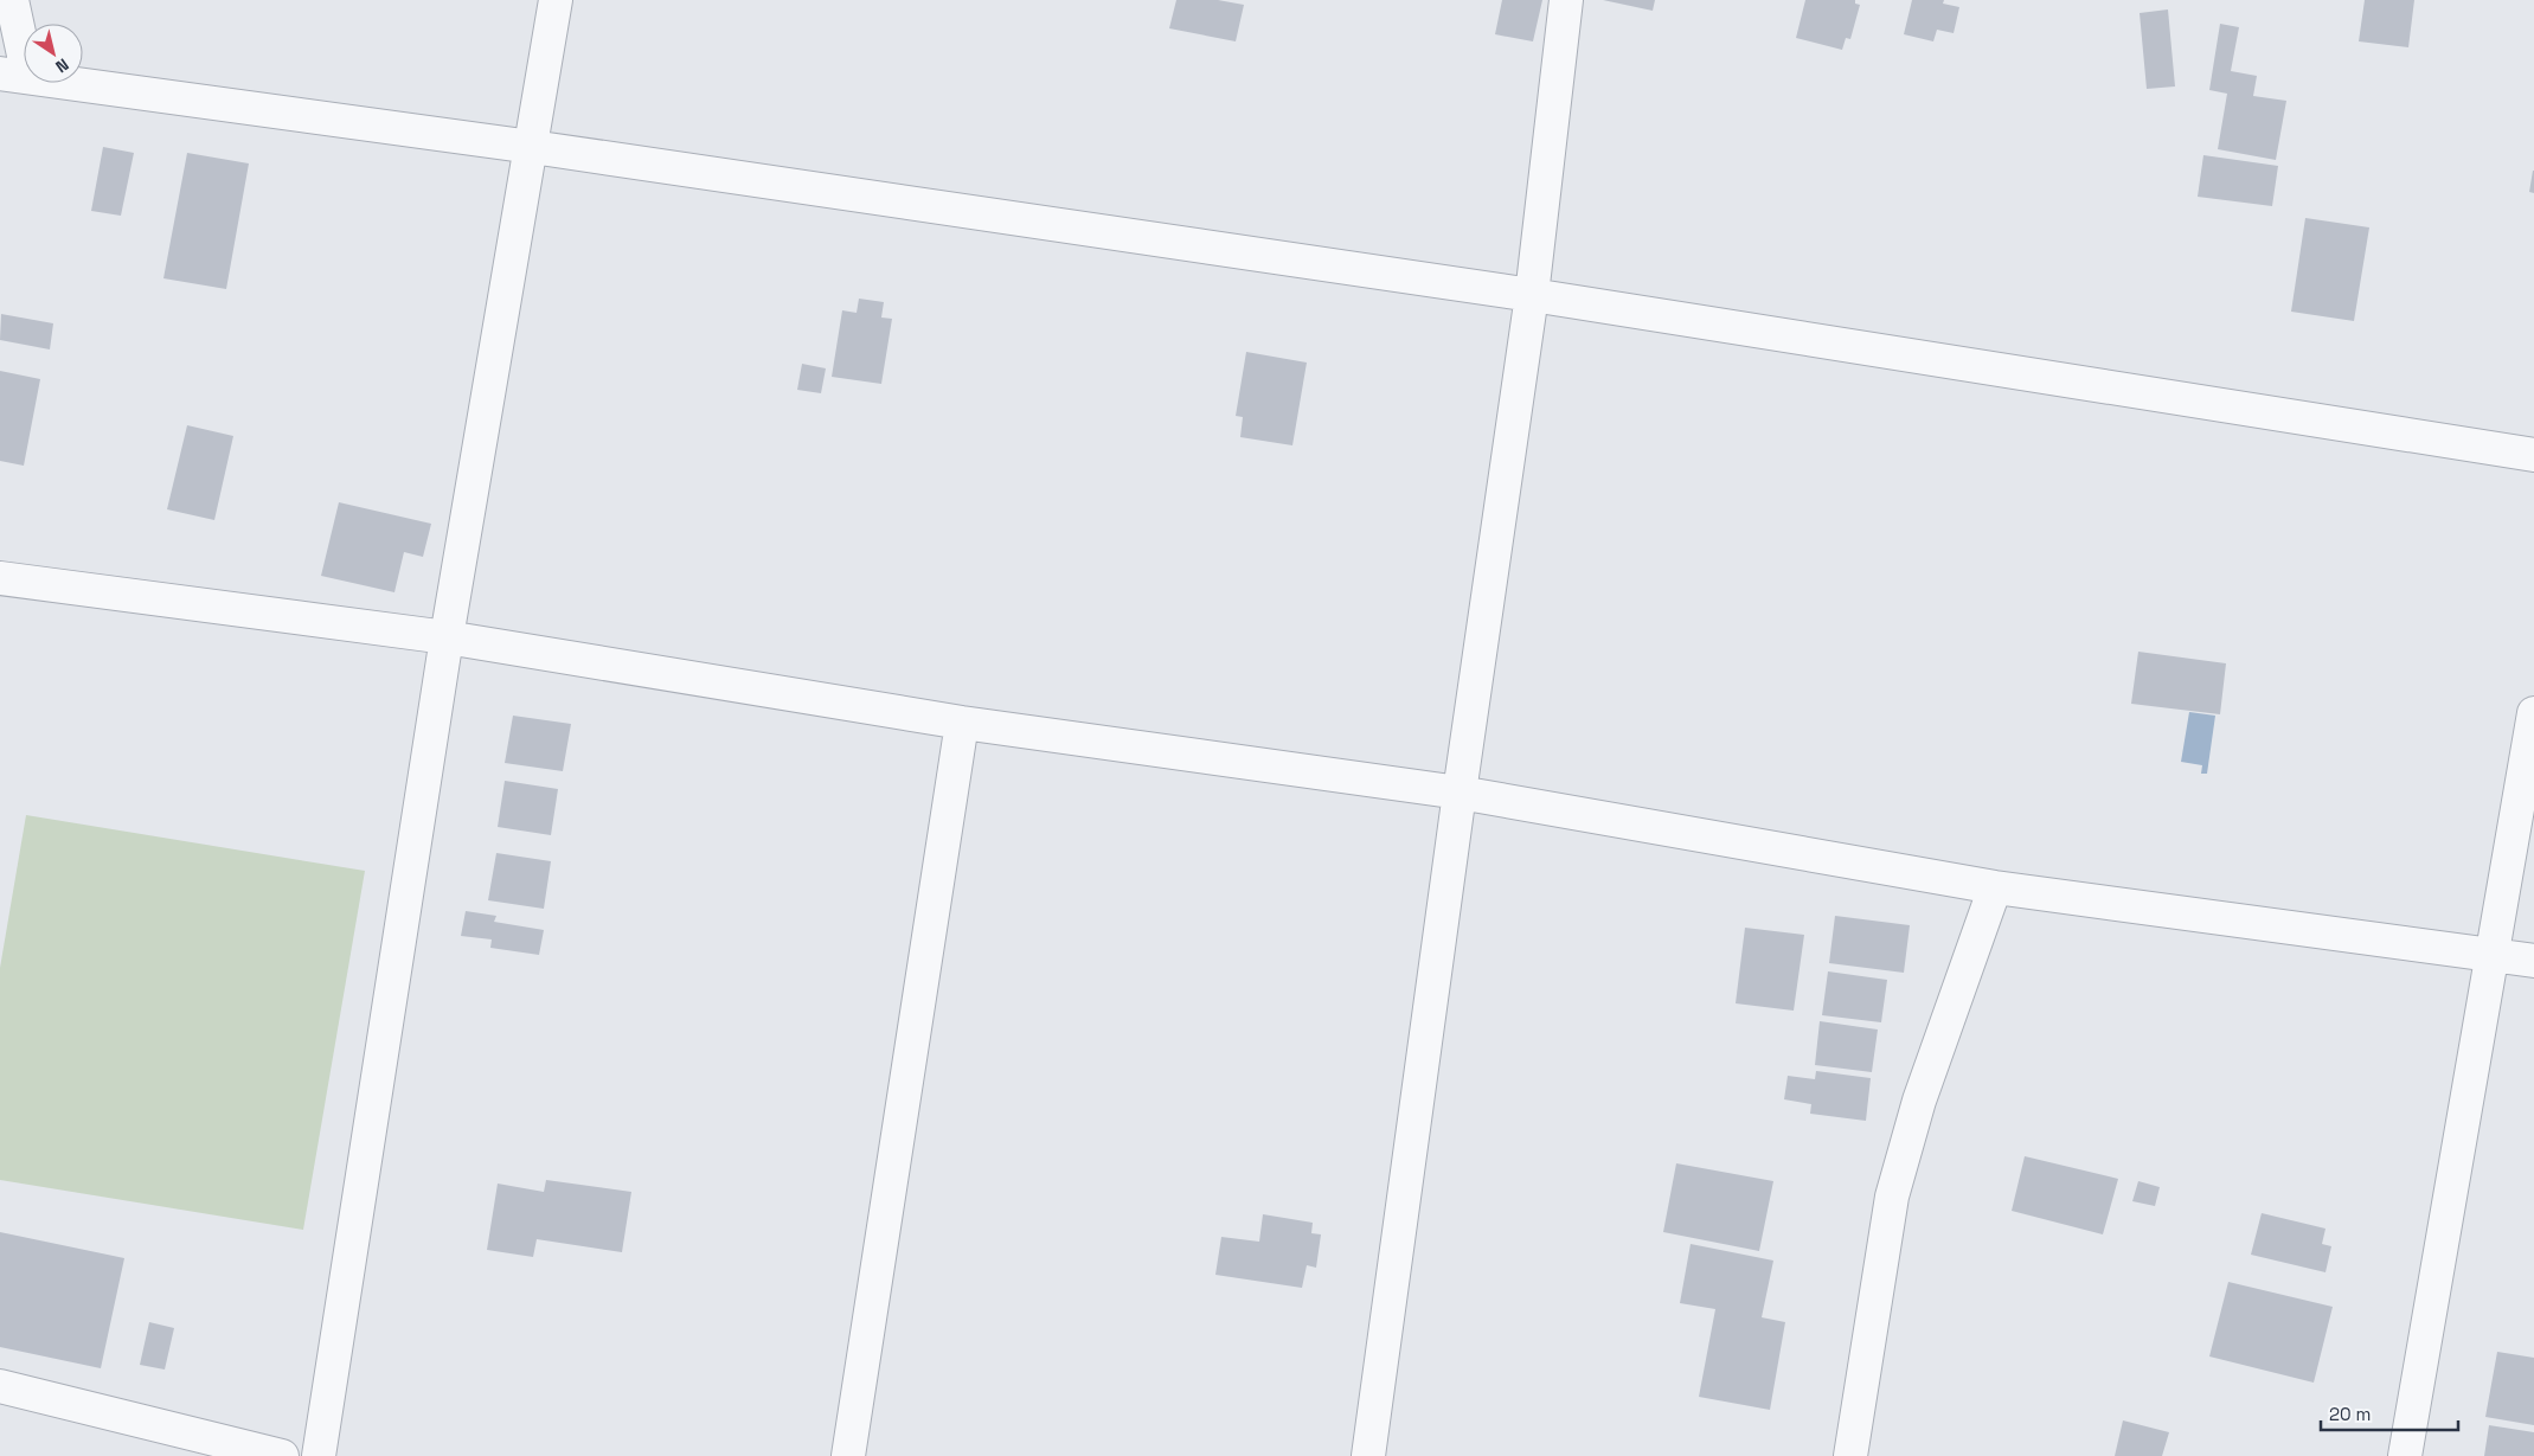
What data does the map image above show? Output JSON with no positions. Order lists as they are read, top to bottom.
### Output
{
  "scale_bar": "20 m",
  "north": "bottom right"
}
